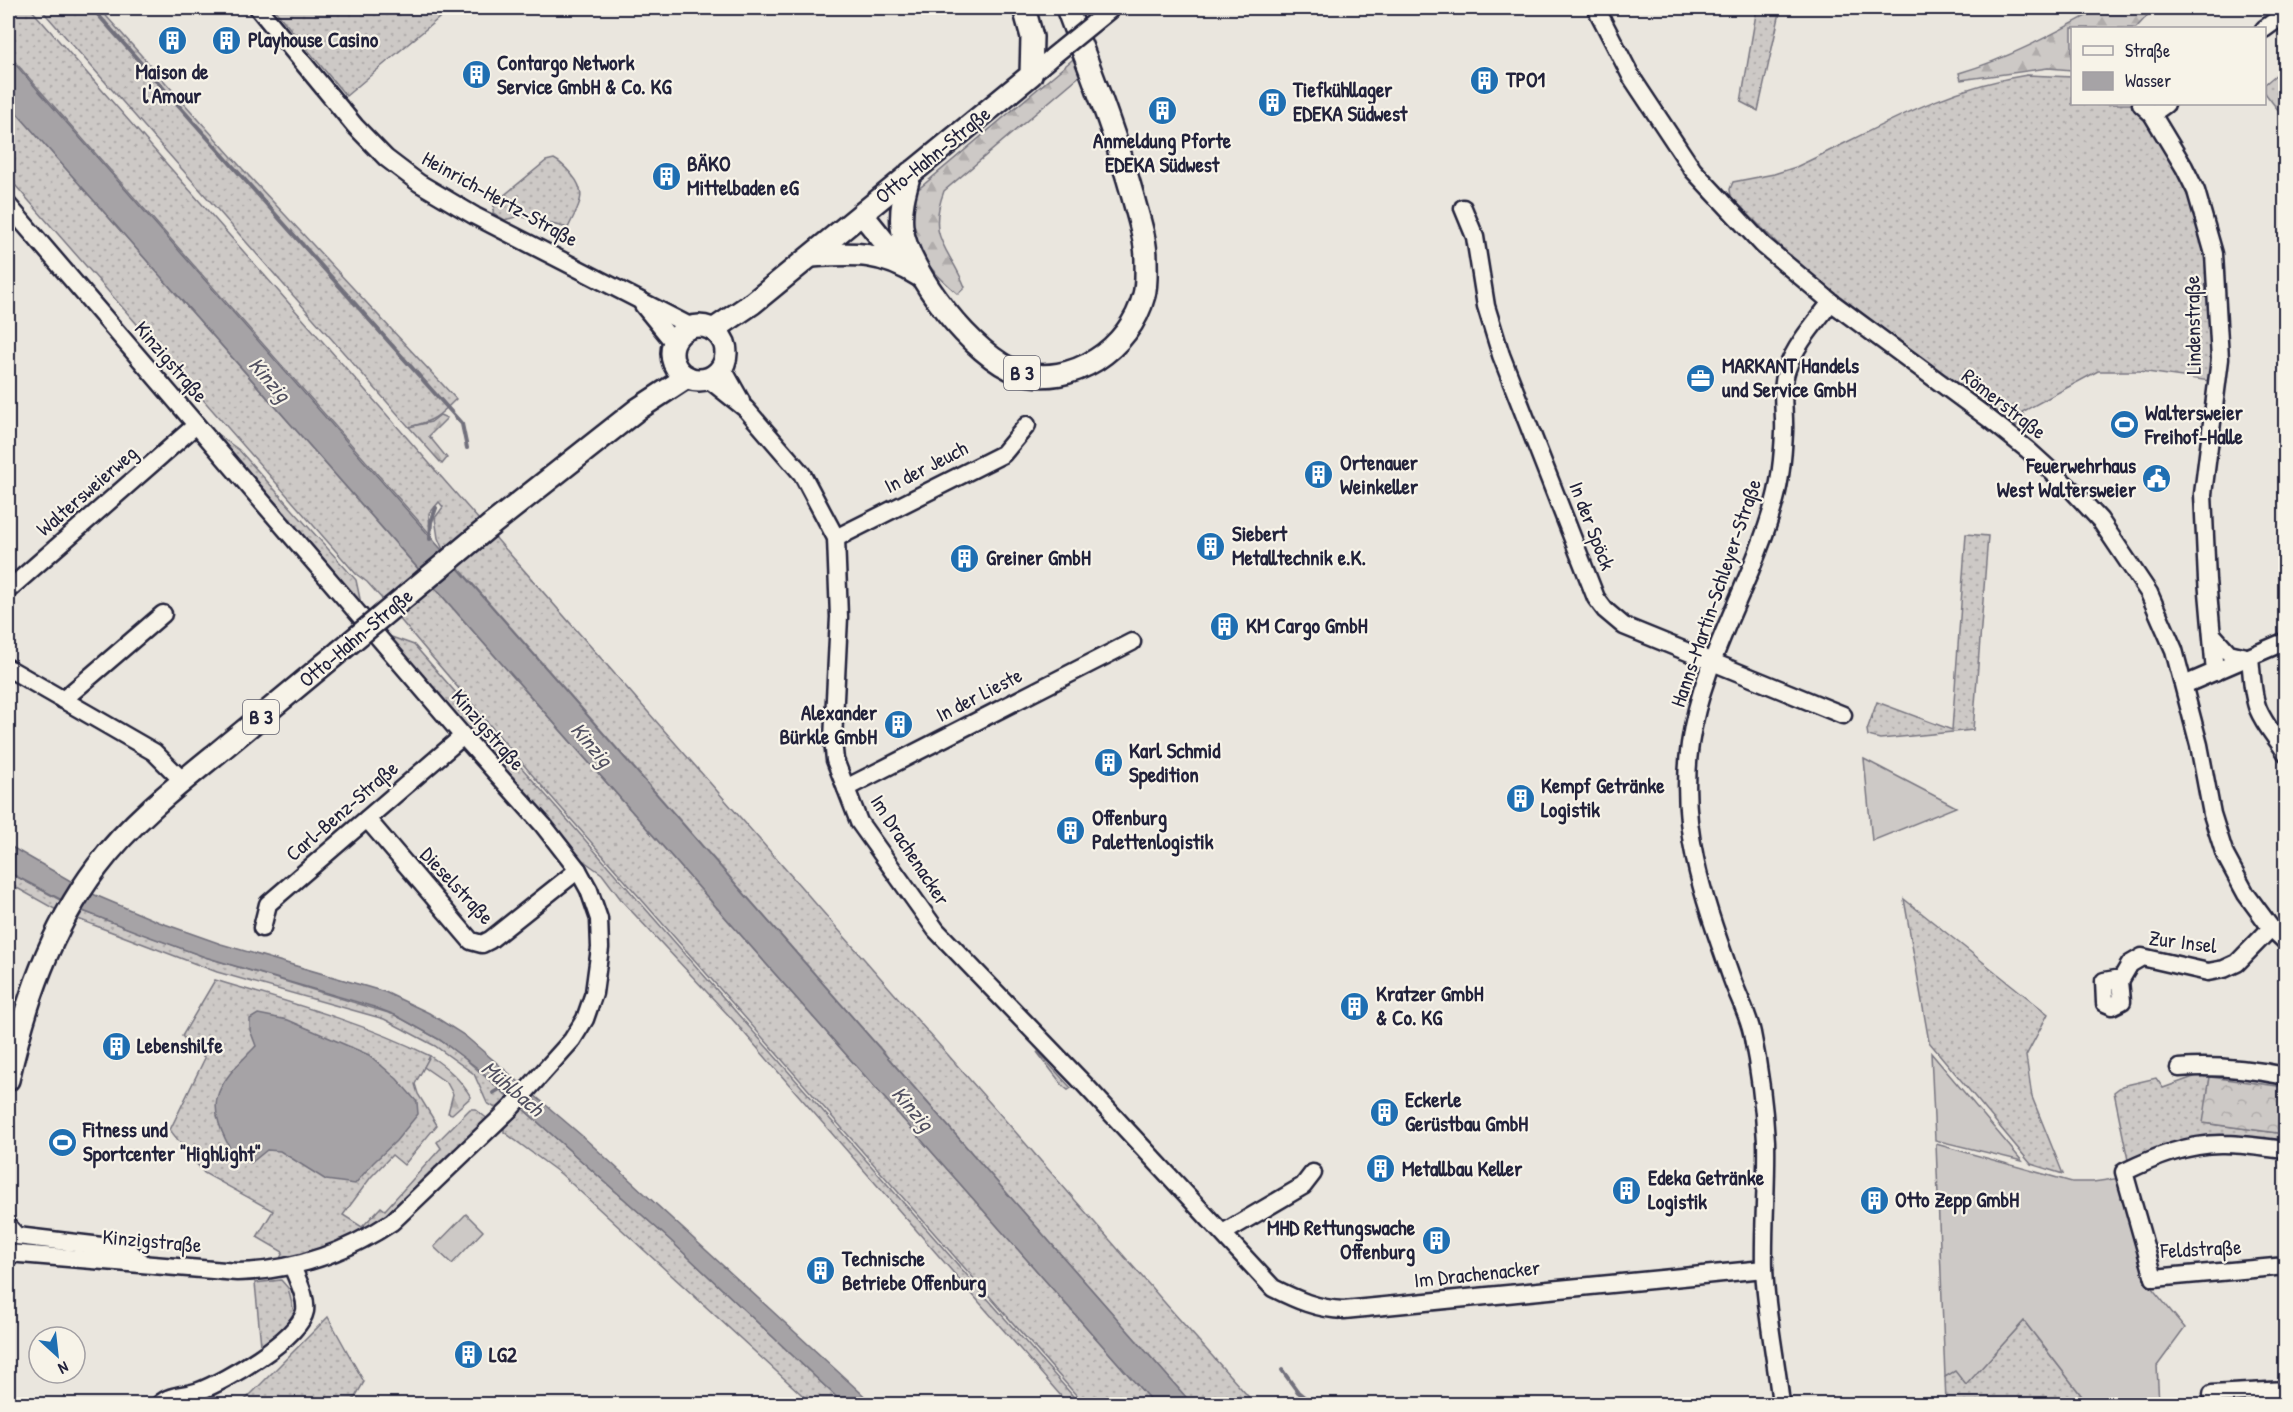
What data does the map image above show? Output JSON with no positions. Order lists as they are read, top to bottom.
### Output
{
  "streets": {
    "main road": ["Otto-Hahn-Straße", "B 3"],
    "street": [
      "Heinrich-Hertz-Straße",
      "Lindenstraße",
      "Kinzigstraße",
      "Römerstraße",
      "In der Jeuch",
      "Waltersweierweg",
      "In der Spöck",
      "Hanns-Martin-Schleyer-Straße",
      "In der Lieste",
      "Carl-Benz-Straße",
      "Im Drachenacker",
      "Dieselstraße",
      "Zur Insel",
      "Feldstraße"
    ]
  },
  "crossings": [
    ["Otto-Hahn-Straße", "Heinrich-Hertz-Straße"],
    ["Otto-Hahn-Straße", "B 3"],
    ["Otto-Hahn-Straße", "Im Drachenacker"],
    ["Heinrich-Hertz-Straße", "Im Drachenacker"],
    ["Kinzigstraße", "Waltersweierweg"],
    ["Kinzigstraße", "Carl-Benz-Straße"],
    ["Kinzigstraße", "Dieselstraße"],
    ["Römerstraße", "Hanns-Martin-Schleyer-Straße"],
    ["Römerstraße", "Zur Insel"],
    ["In der Jeuch", "Im Drachenacker"],
    ["In der Spöck", "Hanns-Martin-Schleyer-Straße"],
    ["Hanns-Martin-Schleyer-Straße", "Im Drachenacker"],
    ["In der Lieste", "Im Drachenacker"],
    ["Carl-Benz-Straße", "Dieselstraße"]
  ],
  "water": ["Kinzig", "Mühlbach"],
  "places": {
    "building": [
      "Playhouse Casino",
      "Maison de l'Amour",
      "Contargo Network Service GmbH & Co. KG",
      "TPO1",
      "Tiefkühllager EDEKA Südwest",
      "Anmeldung Pforte EDEKA Südwest",
      "BÄKO Mittelbaden eG",
      "Ortenauer Weinkeller",
      "Siebert Metalltechnik e.K.",
      "Greiner GmbH",
      "KM Cargo GmbH",
      "Alexander Bürkle GmbH",
      "Karl Schmid Spedition",
      "Kempf Getränke Logistik",
      "Offenburg Palettenlogistik",
      "Kratzer GmbH & Co. KG",
      "Lebenshilfe",
      "Eckerle Gerüstbau GmbH",
      "Metallbau Keller",
      "Edeka Getränke Logistik",
      "Otto Zepp GmbH",
      "MHD Rettungswache Offenburg",
      "Technische Betriebe Offenburg",
      "LG2"
    ],
    "office": ["MARKANT Handels und Service GmbH"],
    "sports": ["Waltersweier Freihof-Halle", "Fitness und Sportcenter \"Highlight\""],
    "public building": ["Feuerwehrhaus West Waltersweier"]
  },
  "legend": ["Straße", "Wasser"],
  "north": "bottom right"
}
